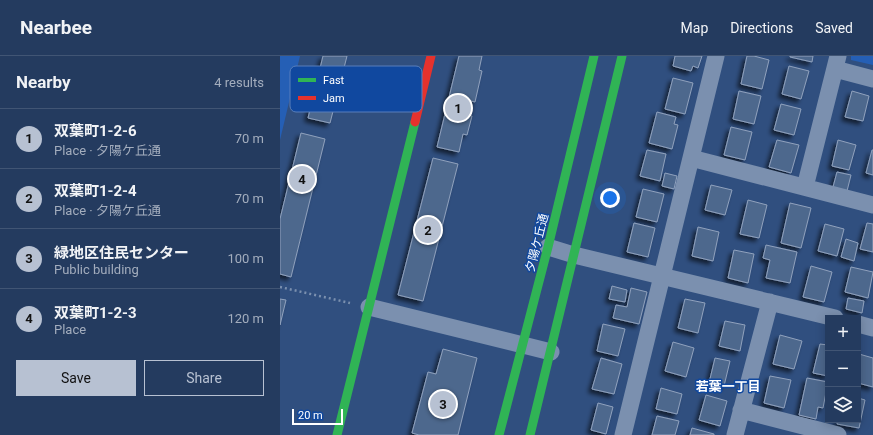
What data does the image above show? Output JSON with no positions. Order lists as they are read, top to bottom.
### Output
{
  "streets": {
    "main road": ["夕陽ケ丘通"]
  },
  "districts": ["若葉一丁目"],
  "legend": ["Fast", "Jam"],
  "scale_bar": "20 m",
  "page": {
    "header": "Nearbee",
    "nav": ["Map", "Directions", "Saved"],
    "heading": ["Nearby", "4 results"],
    "pins": [
      "1",
      "4",
      "2",
      "3"
    ],
    "list": [
      {
        "mark": "1",
        "name": "双葉町1-2-6",
        "note": "Place · 夕陽ケ丘通",
        "value": "70 m"
      },
      {
        "mark": "2",
        "name": "双葉町1-2-4",
        "note": "Place · 夕陽ケ丘通",
        "value": "70 m"
      },
      {
        "mark": "3",
        "name": "緑地区住民センター",
        "note": "Public building",
        "value": "100 m"
      },
      {
        "mark": "4",
        "name": "双葉町1-2-3",
        "note": "Place",
        "value": "120 m"
      }
    ],
    "map_buttons": ["+", "−"],
    "buttons": ["Save", "Share"],
    "scale": "20 m"
  }
}
